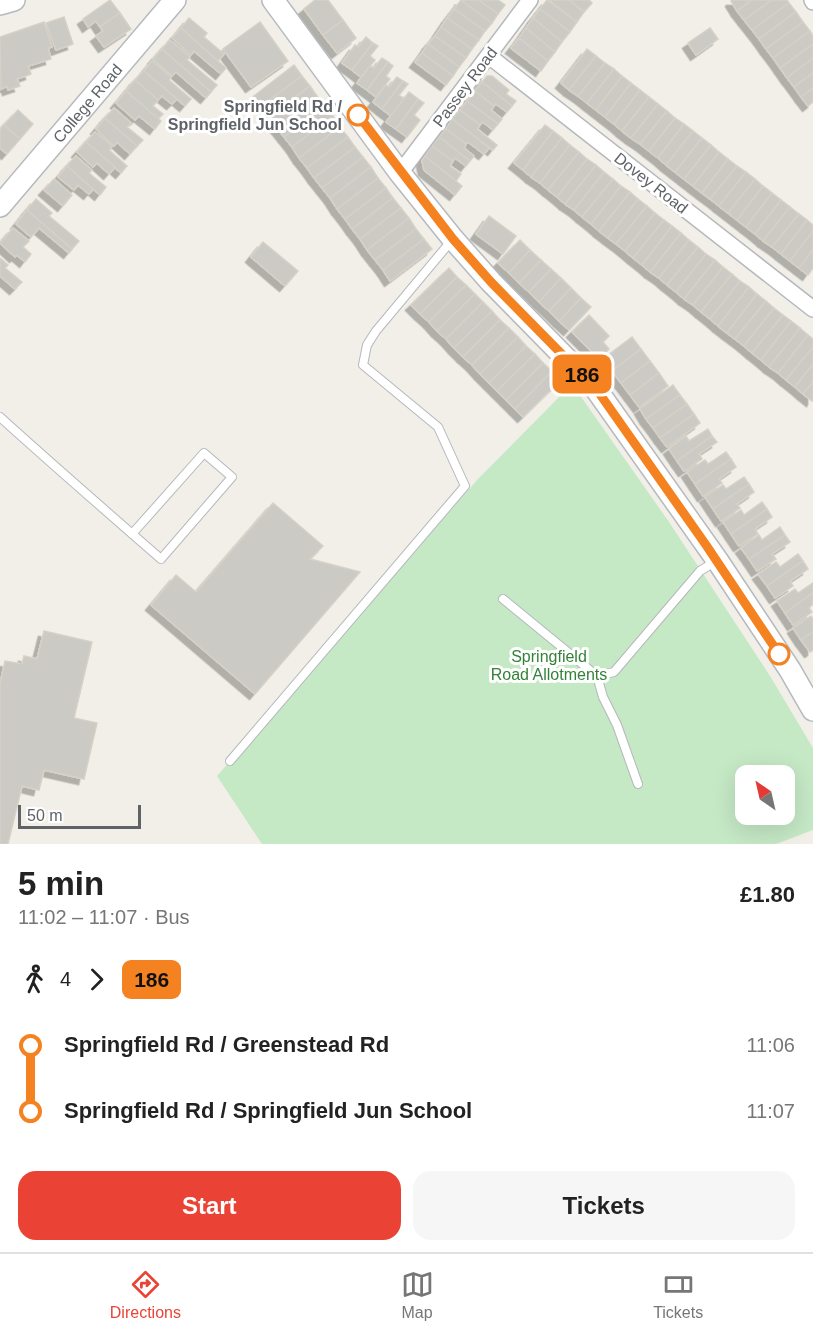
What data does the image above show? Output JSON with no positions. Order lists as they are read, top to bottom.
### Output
{
  "streets": {
    "street": ["Passey Road", "College Road", "Dovey Road"]
  },
  "crossings": [
    ["Passey Road", "Dovey Road"]
  ],
  "parks": ["Springfield Road Allotments"],
  "places": ["Springfield Rd / Springfield Jun School"],
  "lines": ["bus line 186"],
  "scale_bar": "50 m",
  "north": "top left",
  "page": {
    "on_map": "186",
    "scale": "50 m",
    "heading": ["5 min", "11:02 – 11:07 · Bus", "£1.80"],
    "legs": ["4", "186"],
    "list": [
      {
        "name": "Springfield Rd / Greenstead Rd",
        "value": "11:06"
      },
      {
        "name": "Springfield Rd / Springfield Jun School",
        "value": "11:07"
      }
    ],
    "buttons": ["Start", "Tickets"],
    "tabs": ["Directions", "Map", "Tickets"]
  }
}
